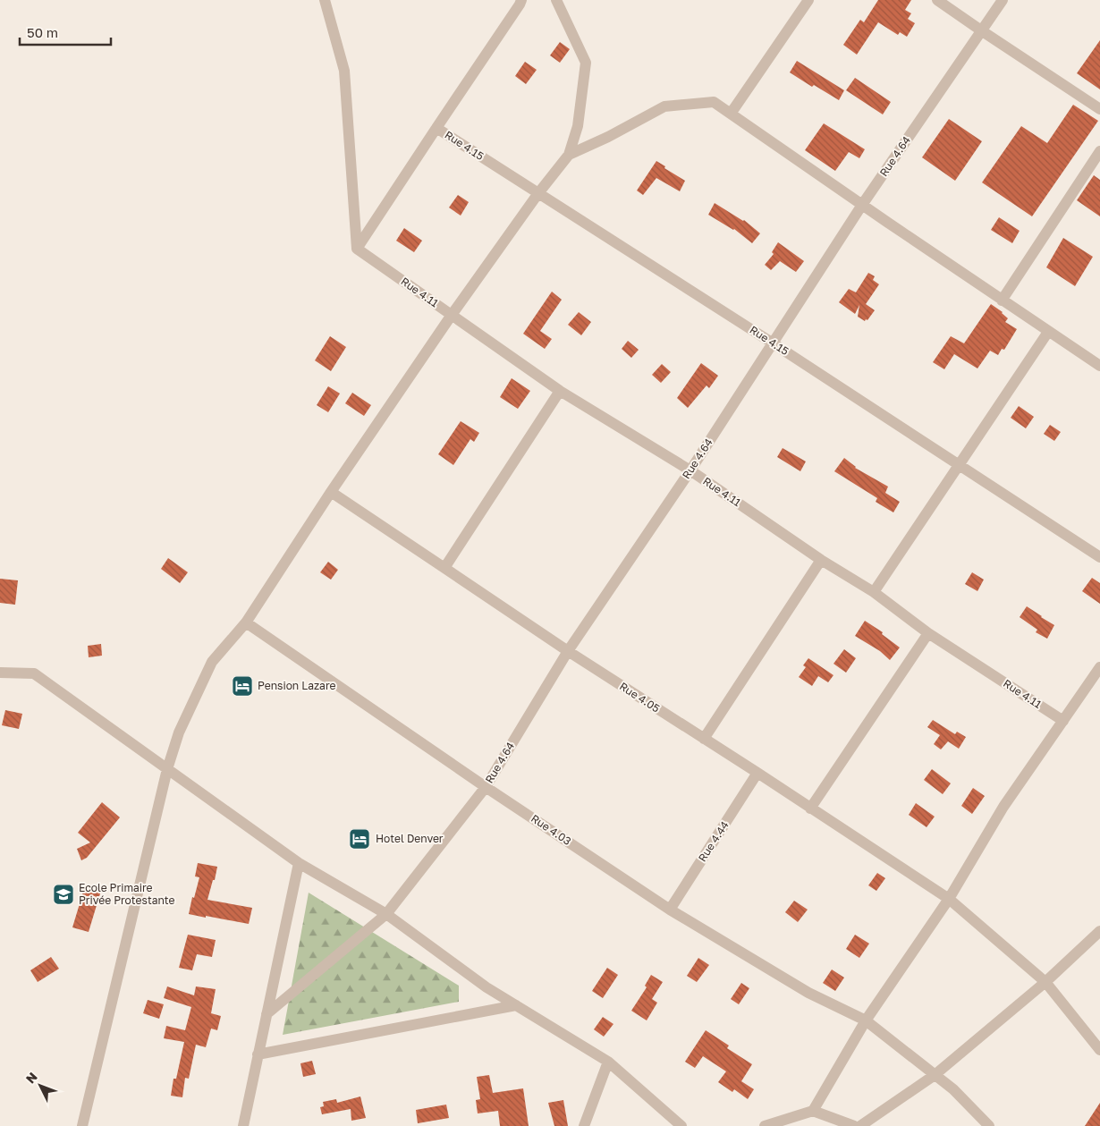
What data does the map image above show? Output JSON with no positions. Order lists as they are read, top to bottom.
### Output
{
  "streets": {
    "street": [
      "Rue 4.15",
      "Rue 4.64",
      "Rue 4.11",
      "Rue 4.05",
      "Rue 4.03",
      "Rue 4.44"
    ]
  },
  "crossings": [
    ["Rue 4.15", "Rue 4.64"],
    ["Rue 4.64", "Rue 4.11"],
    ["Rue 4.64", "Rue 4.05"],
    ["Rue 4.64", "Rue 4.03"],
    ["Rue 4.05", "Rue 4.44"],
    ["Rue 4.03", "Rue 4.44"]
  ],
  "places": {
    "hotel": ["Pension Lazare", "Hotel Denver"],
    "school or university": ["Ecole Primaire Privée Protestante"]
  },
  "scale_bar": "50 m",
  "north": "top left"
}
